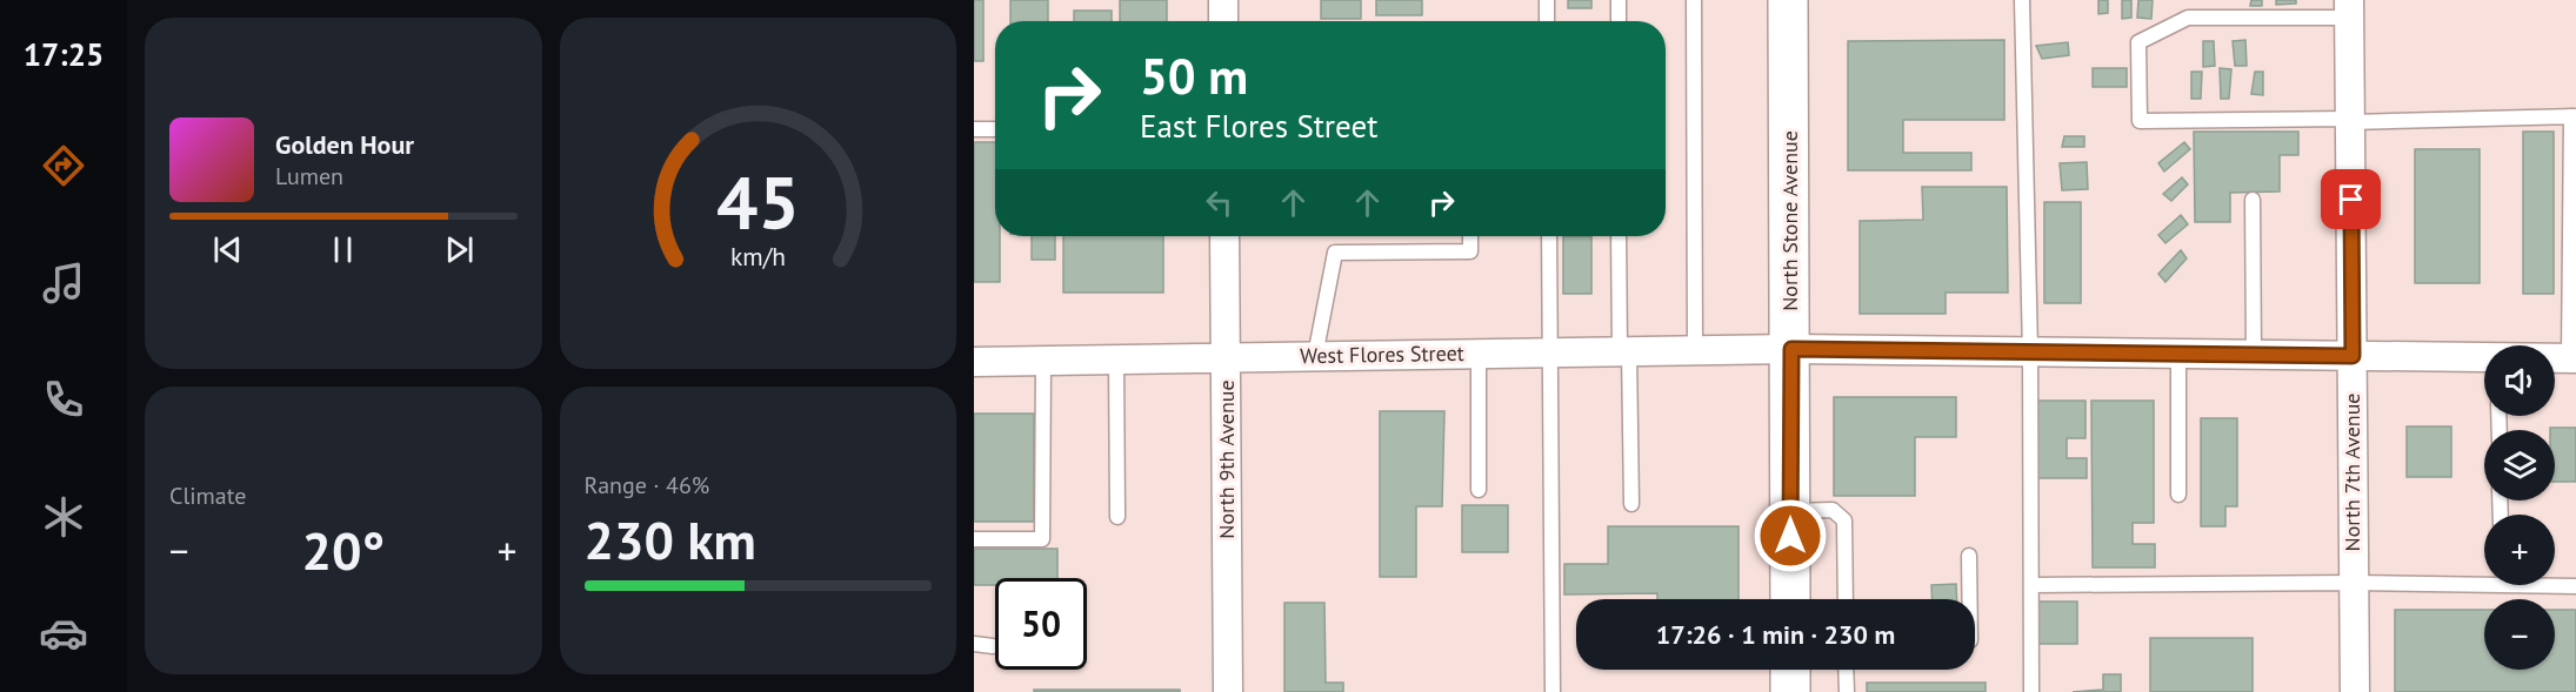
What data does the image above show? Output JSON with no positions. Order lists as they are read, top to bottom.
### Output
{
  "streets": {
    "main road": ["North Stone Avenue"],
    "street": ["West Flores Street", "North 9th Avenue", "North 7th Avenue"]
  },
  "crossings": [
    ["North Stone Avenue", "West Flores Street"],
    ["West Flores Street", "North 9th Avenue"],
    ["West Flores Street", "North 7th Avenue"]
  ],
  "page": {
    "tabs": "17:25",
    "turn": ["50 m", "East Flores Street"],
    "song": ["Golden Hour", "Lumen"],
    "map_buttons": ["+", "−"],
    "tile": [
      "Climate",
      ["Range · 46%", "230 km"]
    ],
    "heat": ["−", "20°", "+"],
    "limit": "50",
    "trip": "17:26 · 1 min · 230 m",
    "gauge": ["45", "km/h"]
  }
}
